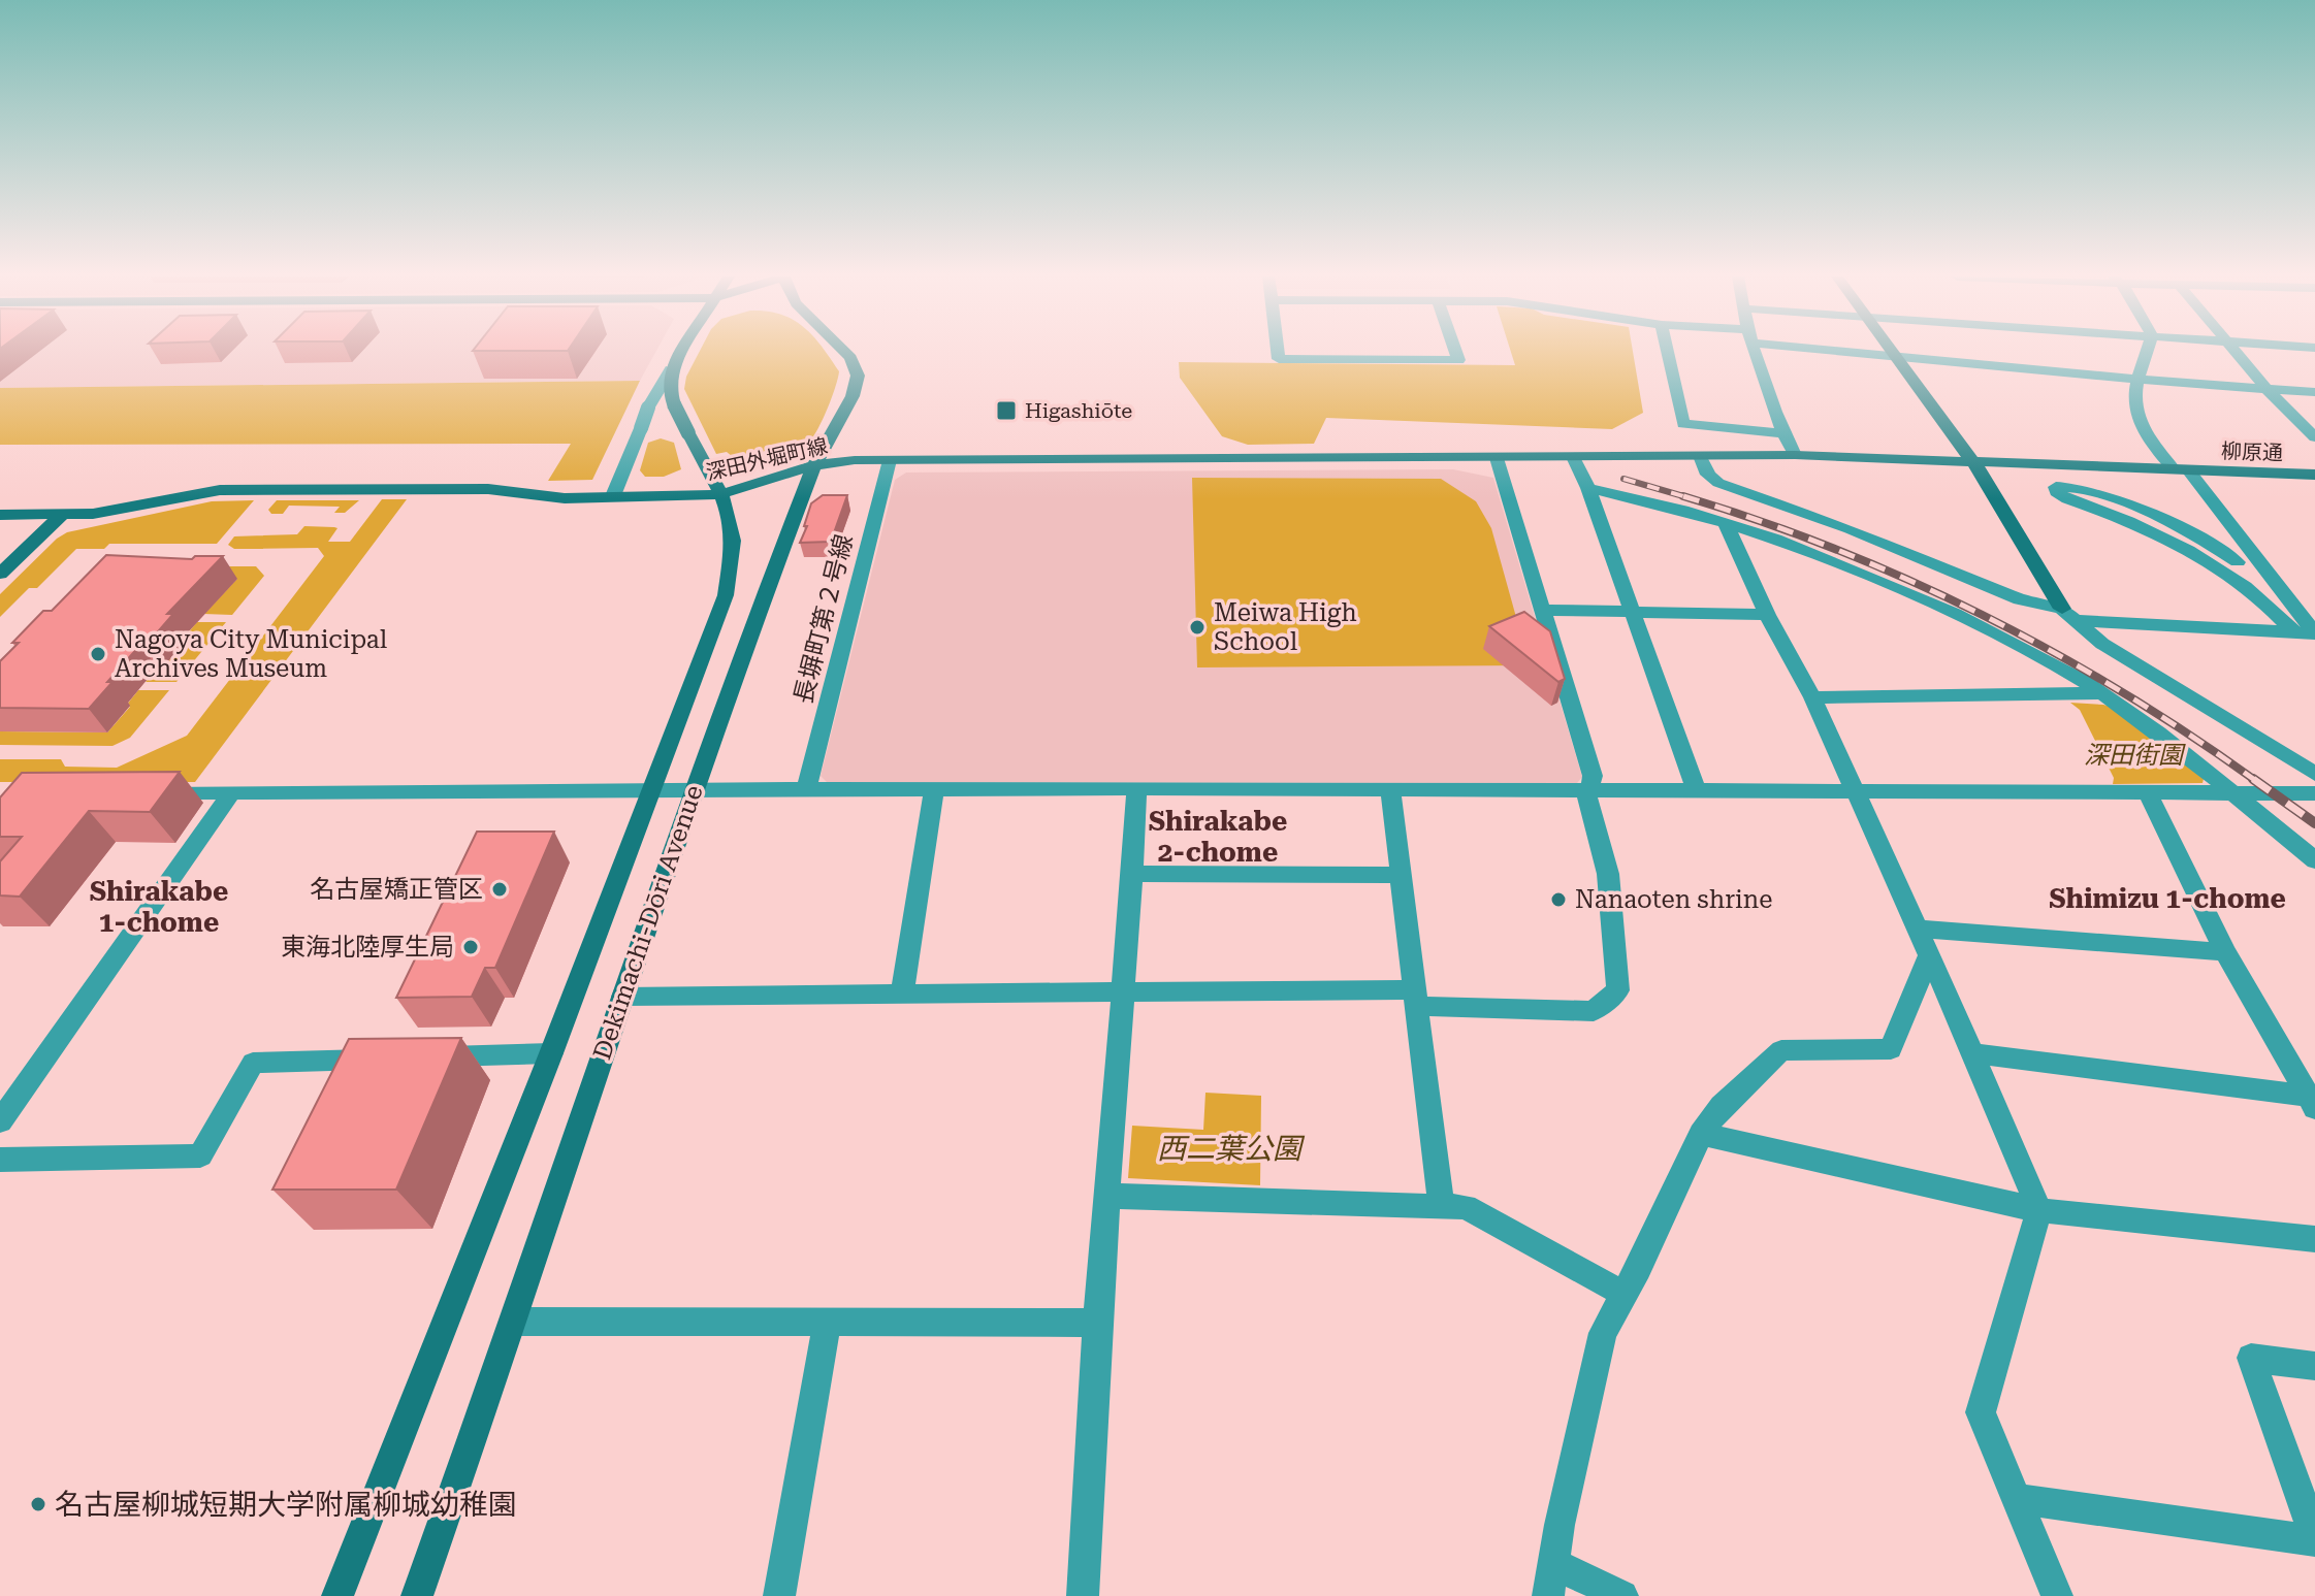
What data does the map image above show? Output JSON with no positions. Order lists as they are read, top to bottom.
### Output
{
  "streets": {
    "street": [
      "柳原通",
      "深田外堀町線",
      "長塀町第２号線",
      "Dekimachi-Dōri Avenue"
    ]
  },
  "crossings": [
    ["柳原通", "深田外堀町線"],
    ["深田外堀町線", "長塀町第２号線"],
    ["深田外堀町線", "Dekimachi-Dōri Avenue"]
  ],
  "districts": ["Shirakabe 2-chome", "Shirakabe 1-chome", "Shimizu 1-chome"],
  "parks": ["深田街園", "西二葉公園"],
  "places": {
    "transit": ["Higashiōte"],
    "other": [
      "Meiwa High School",
      "Nagoya City Municipal Archives Museum",
      "名古屋矯正管区",
      "Nanaoten shrine",
      "東海北陸厚生局",
      "名古屋柳城短期大学附属柳城幼稚園"
    ]
  }
}
